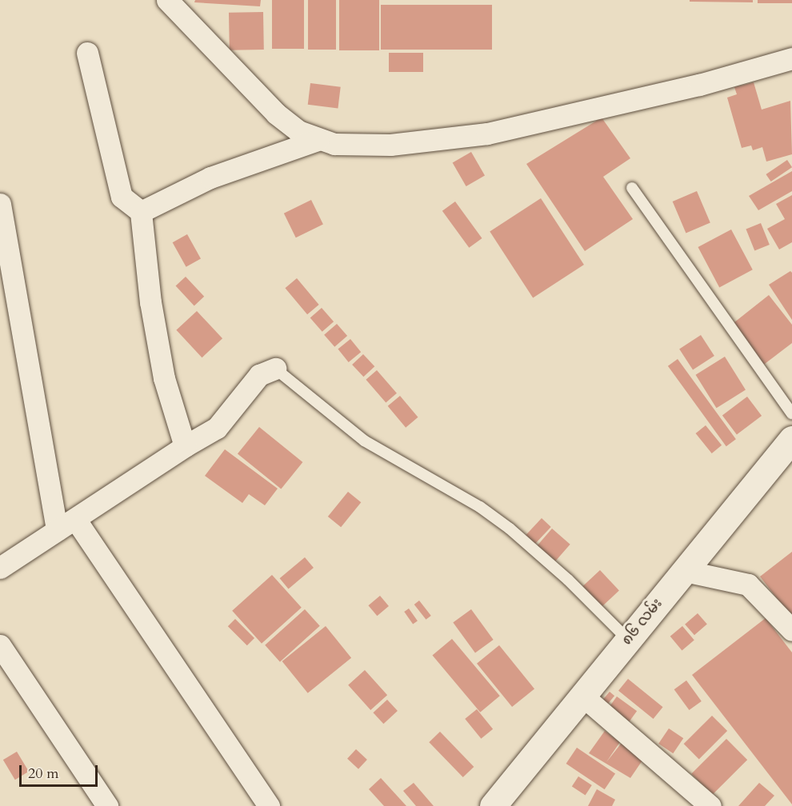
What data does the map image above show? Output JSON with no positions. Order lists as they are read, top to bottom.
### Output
{
  "streets": {
    "street": ["၈၆ လမ်း"]
  },
  "scale_bar": "20 m"
}
